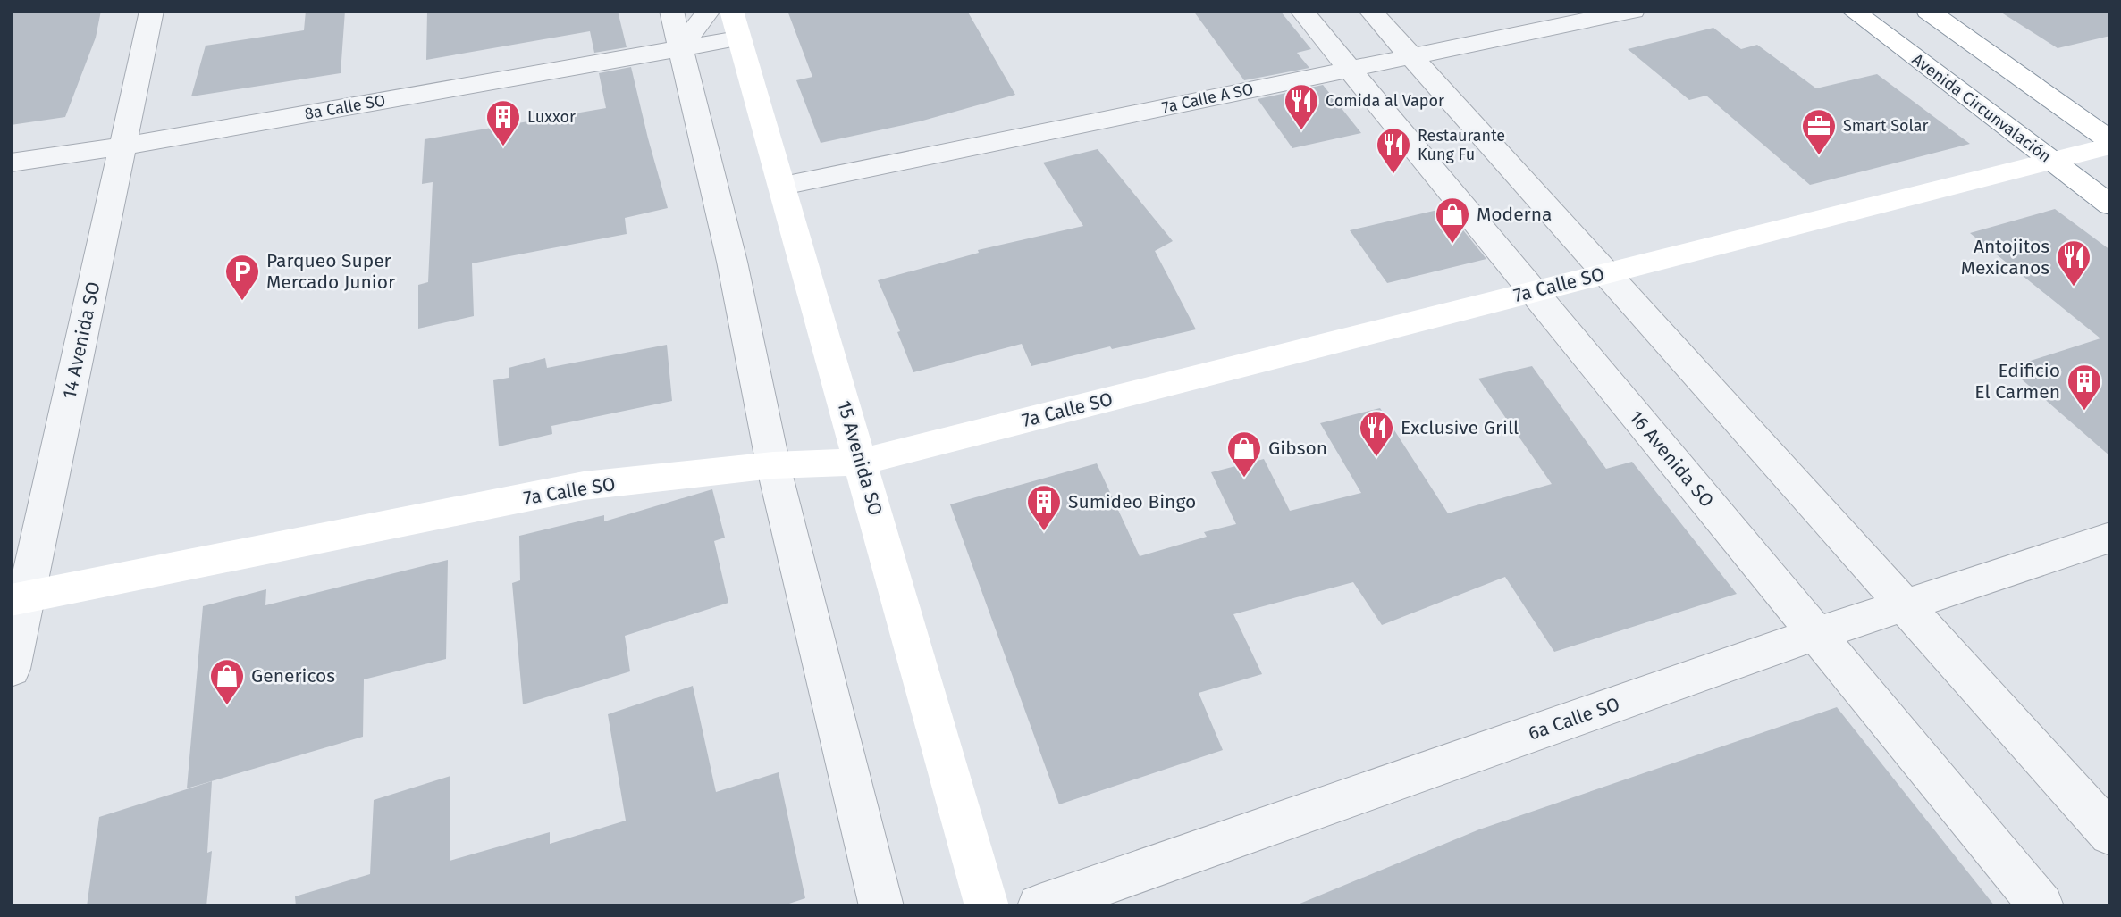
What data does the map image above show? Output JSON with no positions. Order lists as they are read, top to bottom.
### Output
{
  "streets": {
    "main road": ["Avenida Circunvalación", "7a Calle SO", "15 Avenida SO"],
    "street": [
      "7a Calle A SO",
      "8a Calle SO",
      "14 Avenida SO",
      "16 Avenida SO",
      "6a Calle SO"
    ]
  },
  "crossings": [
    ["7a Calle A SO", "15 Avenida SO"],
    ["7a Calle A SO", "16 Avenida SO"],
    ["8a Calle SO", "14 Avenida SO"],
    ["8a Calle SO", "15 Avenida SO"],
    ["Avenida Circunvalación", "7a Calle SO"],
    ["7a Calle SO", "14 Avenida SO"],
    ["7a Calle SO", "15 Avenida SO"],
    ["7a Calle SO", "16 Avenida SO"],
    ["16 Avenida SO", "6a Calle SO"]
  ],
  "places": {
    "restaurant": [
      "Comida al Vapor",
      "Restaurante Kung Fu",
      "Antojitos Mexicanos",
      "Exclusive Grill"
    ],
    "building": ["Luxxor", "Edificio El Carmen", "Sumideo Bingo"],
    "office": ["Smart Solar"],
    "shop": ["Moderna", "Gibson", "Genericos"],
    "parking": ["Parqueo Super Mercado Junior"]
  }
}
